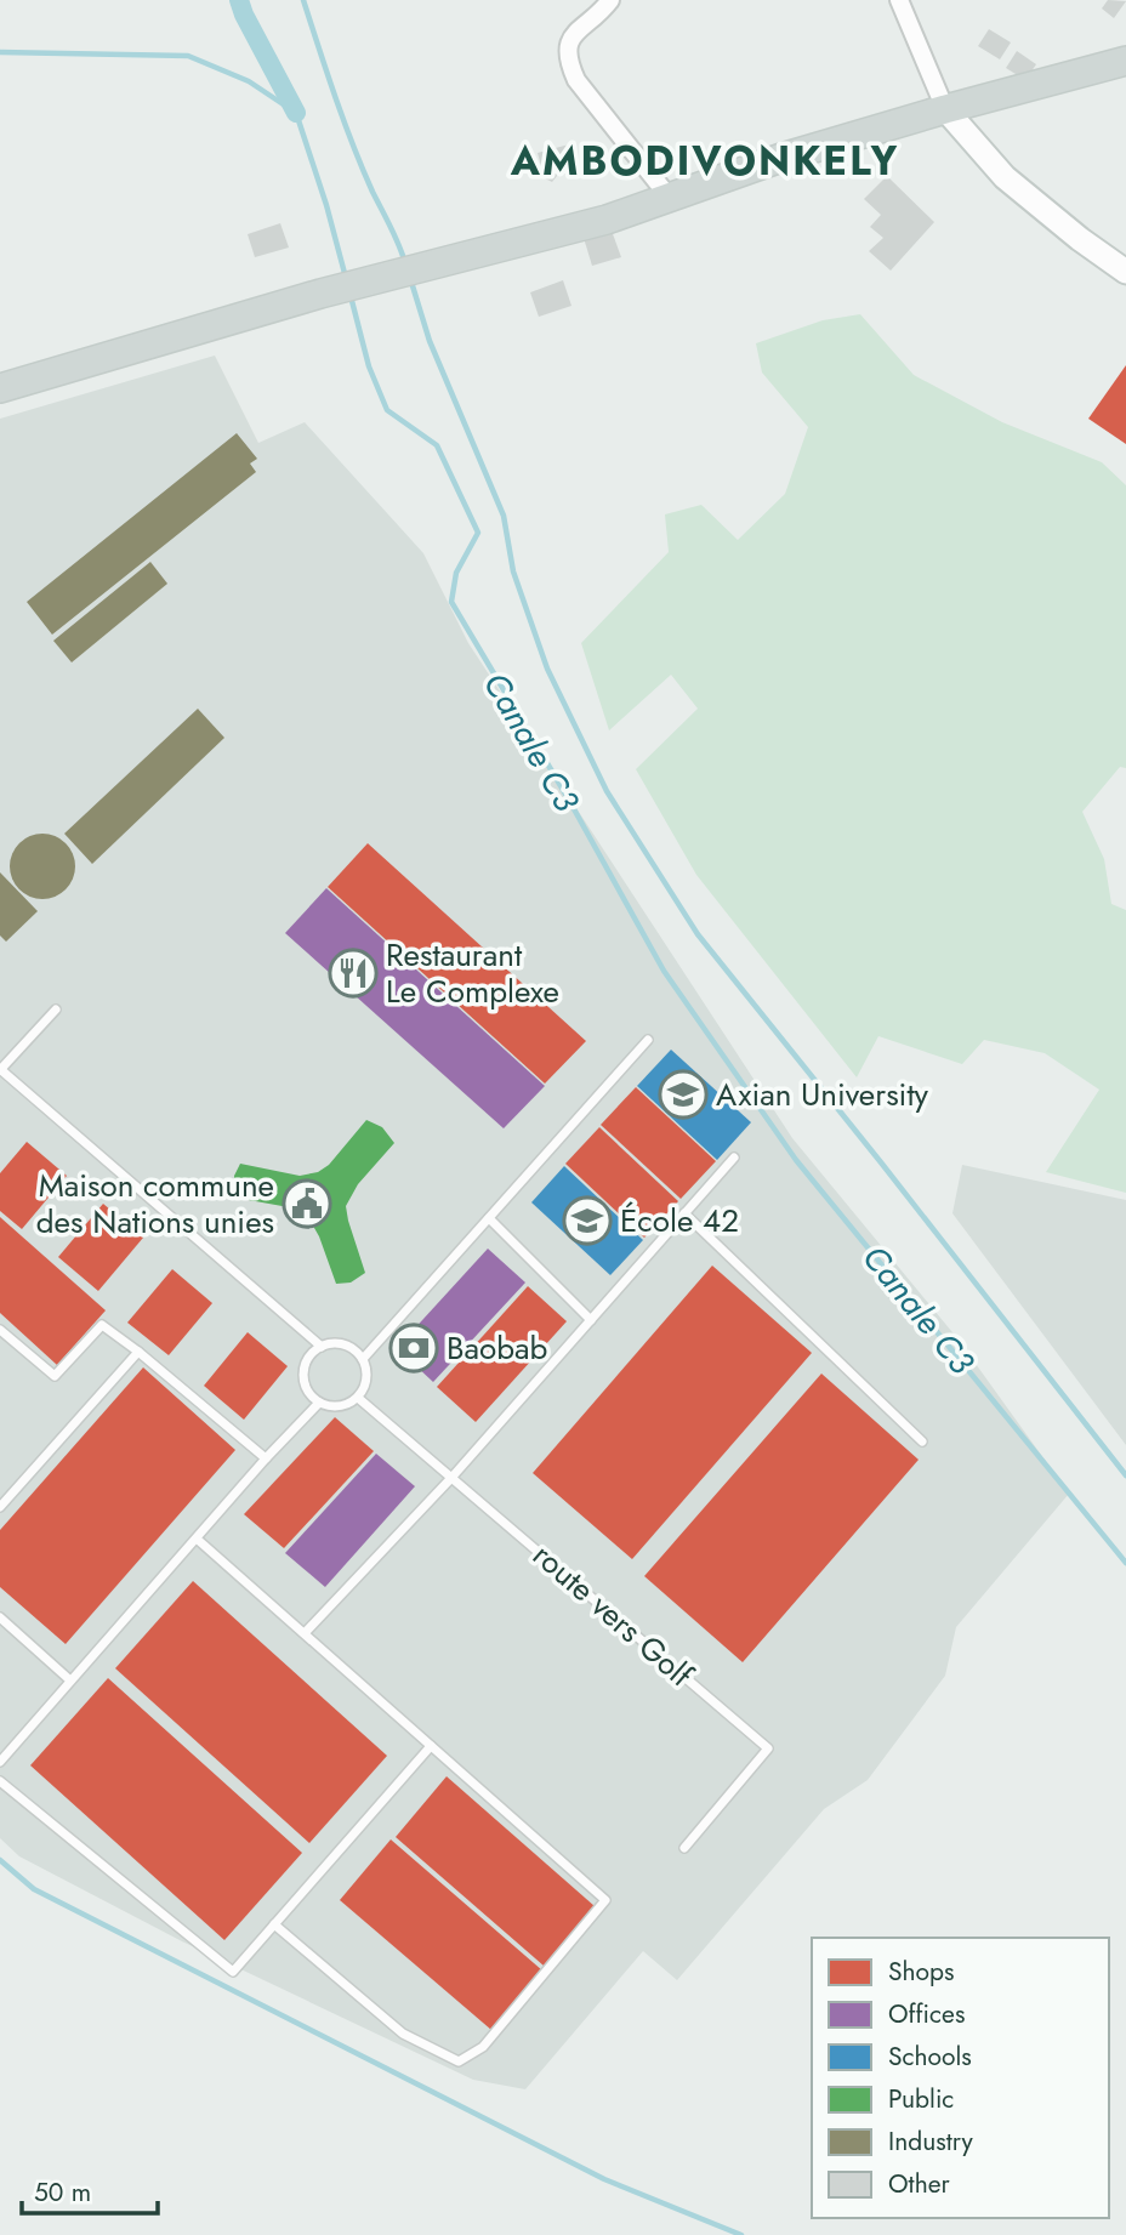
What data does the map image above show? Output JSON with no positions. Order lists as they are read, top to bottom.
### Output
{
  "streets": {
    "lane": ["route vers Golf"]
  },
  "districts": ["AMBODIVONKELY"],
  "water": ["Canale C3"],
  "places": {
    "restaurant": ["Restaurant Le Complexe"],
    "school or university": ["Axian University", "École 42"],
    "public building": ["Maison commune des Nations unies"],
    "bank": ["Baobab"]
  },
  "legend": [
    "Shops",
    "Offices",
    "Schools",
    "Public",
    "Industry",
    "Other"
  ],
  "scale_bar": "50 m"
}
